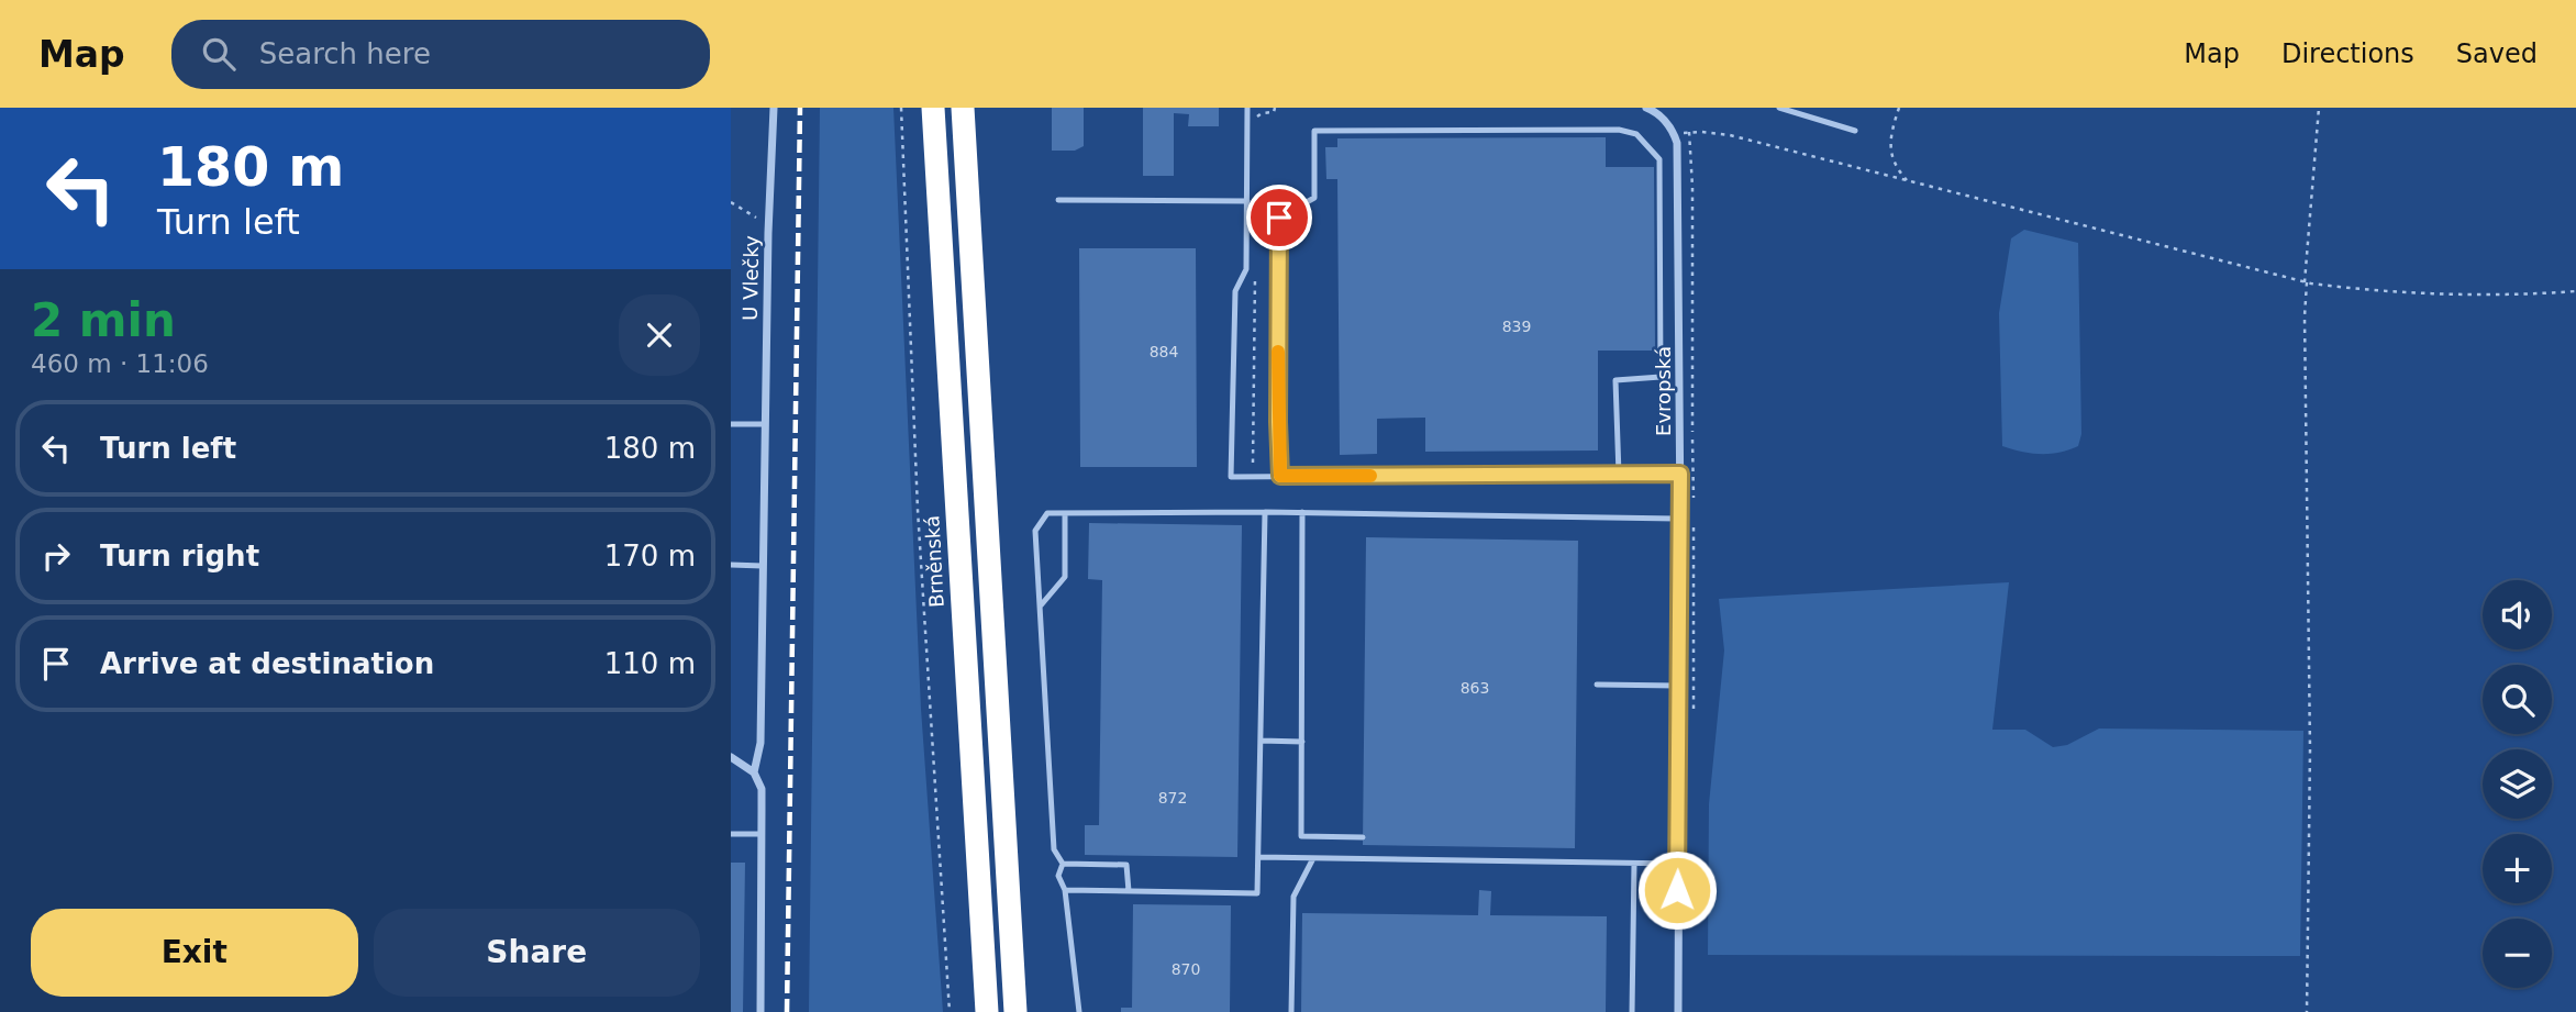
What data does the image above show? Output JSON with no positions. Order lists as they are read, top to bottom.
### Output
{
  "streets": {
    "highway": ["Brněnská"],
    "street": ["U Vlečky", "Evropská"]
  },
  "house_numbers": [
    "839",
    "884",
    "863",
    "872",
    "870"
  ],
  "page": {
    "header": "Map",
    "search": "Search here",
    "nav": ["Map", "Directions", "Saved"],
    "turn": ["180 m", "Turn left"],
    "heading": ["2 min", "460 m · 11:06"],
    "list": [
      {
        "name": "Turn left",
        "value": "180 m"
      },
      {
        "name": "Turn right",
        "value": "170 m"
      },
      {
        "name": "Arrive at destination",
        "value": "110 m"
      }
    ],
    "map_buttons": ["+", "−"],
    "buttons": ["Exit", "Share"]
  }
}
